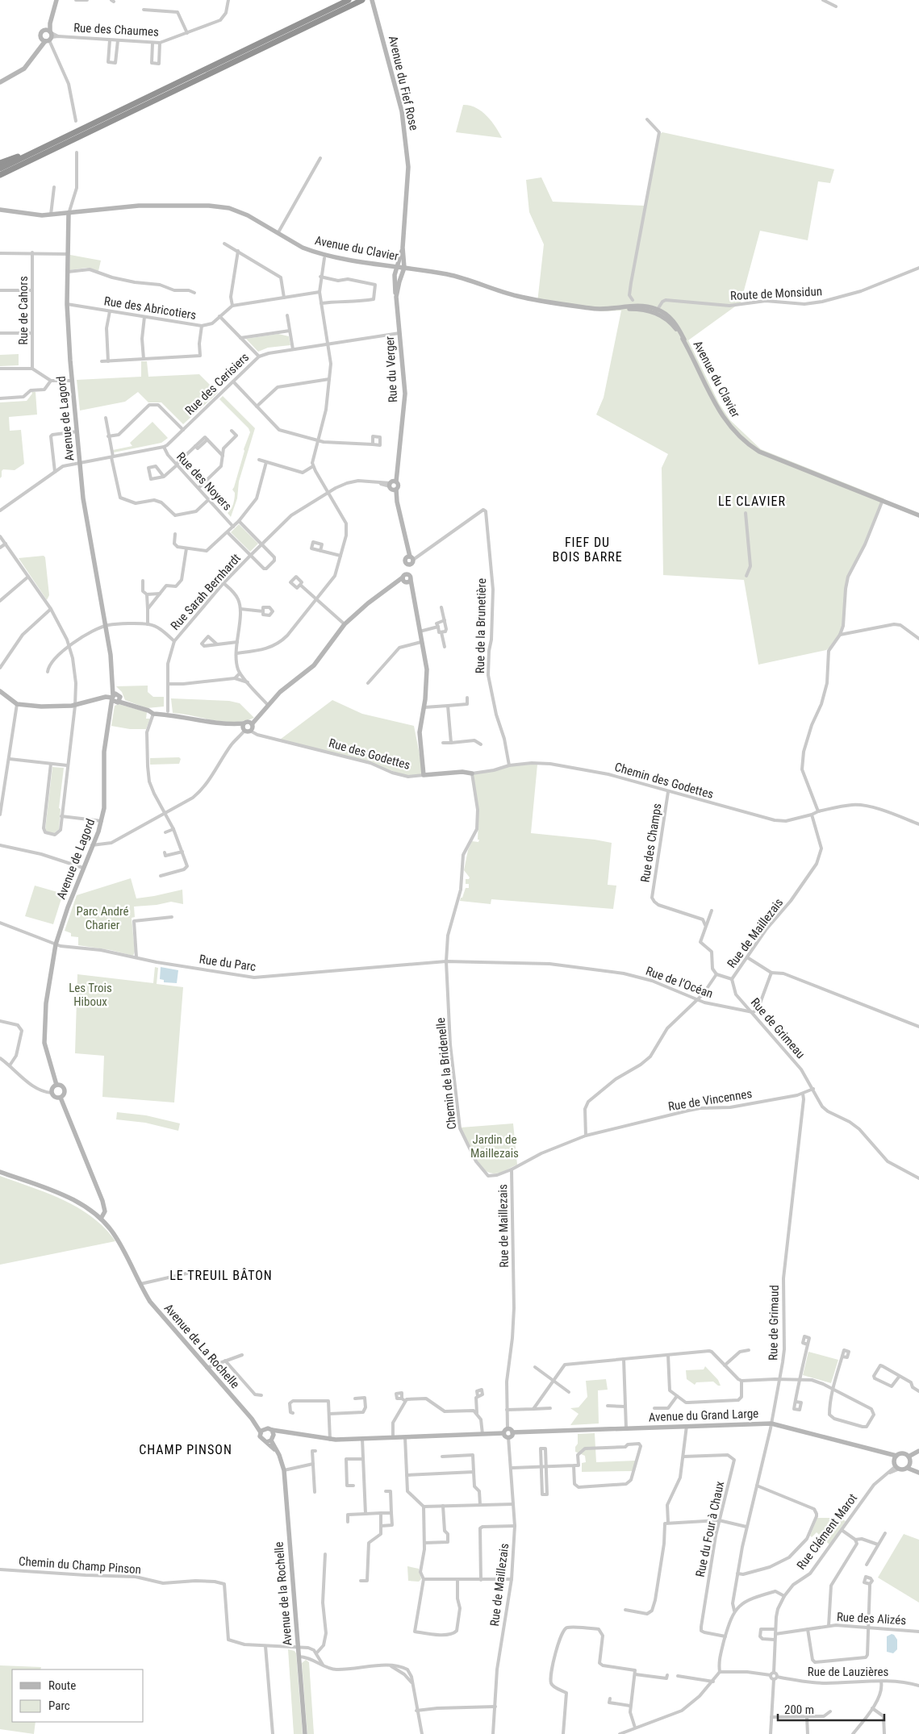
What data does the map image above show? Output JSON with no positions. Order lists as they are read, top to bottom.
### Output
{
  "streets": {
    "street": [
      "Rue des Chaumes",
      "Avenue du Fief Rose",
      "Avenue du Clavier",
      "Route de Monsidun",
      "Rue des Abricotiers",
      "Rue de Cahors",
      "Rue du Verger",
      "Rue des Cerisiers",
      "Avenue de Lagord",
      "Rue des Noyers",
      "Rue Sarah Bernhardt",
      "Rue de la Brunetière",
      "Rue des Godettes",
      "Chemin des Godettes",
      "Rue des Champs",
      "Rue de Maillezais",
      "Rue du Parc",
      "Rue de l'Océan",
      "Rue de Grimeau",
      "Chemin de la Bridenelle",
      "Rue de Vincennes",
      "Rue de Grimaud",
      "Avenue de La Rochelle",
      "Avenue du Grand Large",
      "Rue du Four à Chaux",
      "Rue Clément Marot",
      "Chemin du Champ Pinson",
      "Avenue de la Rochelle",
      "Rue des Alizés",
      "Rue de Lauzières"
    ]
  },
  "crossings": [
    ["Avenue du Fief Rose", "Avenue du Clavier"],
    ["Avenue du Fief Rose", "Rue du Verger"],
    ["Avenue du Clavier", "Route de Monsidun"],
    ["Avenue du Clavier", "Rue du Verger"],
    ["Avenue du Clavier", "Avenue de Lagord"],
    ["Rue des Abricotiers", "Avenue de Lagord"],
    ["Rue du Verger", "Rue des Cerisiers"],
    ["Rue du Verger", "Rue Sarah Bernhardt"],
    ["Rue du Verger", "Rue de la Brunetière"],
    ["Rue des Cerisiers", "Avenue de Lagord"],
    ["Rue des Cerisiers", "Rue des Noyers"],
    ["Avenue de Lagord", "Rue du Parc"],
    ["Rue de la Brunetière", "Rue des Godettes"],
    ["Rue de la Brunetière", "Chemin des Godettes"],
    ["Rue des Godettes", "Chemin des Godettes"],
    ["Rue des Godettes", "Chemin de la Bridenelle"],
    ["Chemin des Godettes", "Rue des Champs"],
    ["Chemin des Godettes", "Rue de Maillezais"],
    ["Rue de Maillezais", "Rue de l'Océan"],
    ["Rue de Maillezais", "Rue de Grimeau"],
    ["Rue de Maillezais", "Chemin de la Bridenelle"],
    ["Rue de Maillezais", "Rue de Vincennes"],
    ["Rue de Maillezais", "Avenue du Grand Large"],
    ["Rue du Parc", "Rue de l'Océan"],
    ["Rue du Parc", "Chemin de la Bridenelle"],
    ["Rue de l'Océan", "Rue de Grimeau"],
    ["Rue de l'Océan", "Chemin de la Bridenelle"],
    ["Rue de Grimeau", "Rue de Vincennes"],
    ["Rue de Vincennes", "Rue de Grimaud"],
    ["Rue de Grimaud", "Avenue du Grand Large"],
    ["Avenue de La Rochelle", "Avenue de la Rochelle"],
    ["Avenue du Grand Large", "Rue Clément Marot"],
    ["Rue Clément Marot", "Rue des Alizés"],
    ["Chemin du Champ Pinson", "Avenue de la Rochelle"]
  ],
  "districts": [
    "LE CLAVIER",
    "FIEF DU BOIS BARRE",
    "LE TREUIL BÂTON",
    "CHAMP PINSON"
  ],
  "parks": ["Parc André Charier", "Les Trois Hiboux", "Jardin de Maillezais"],
  "legend": ["Route", "Parc"],
  "scale_bar": "200 m"
}
